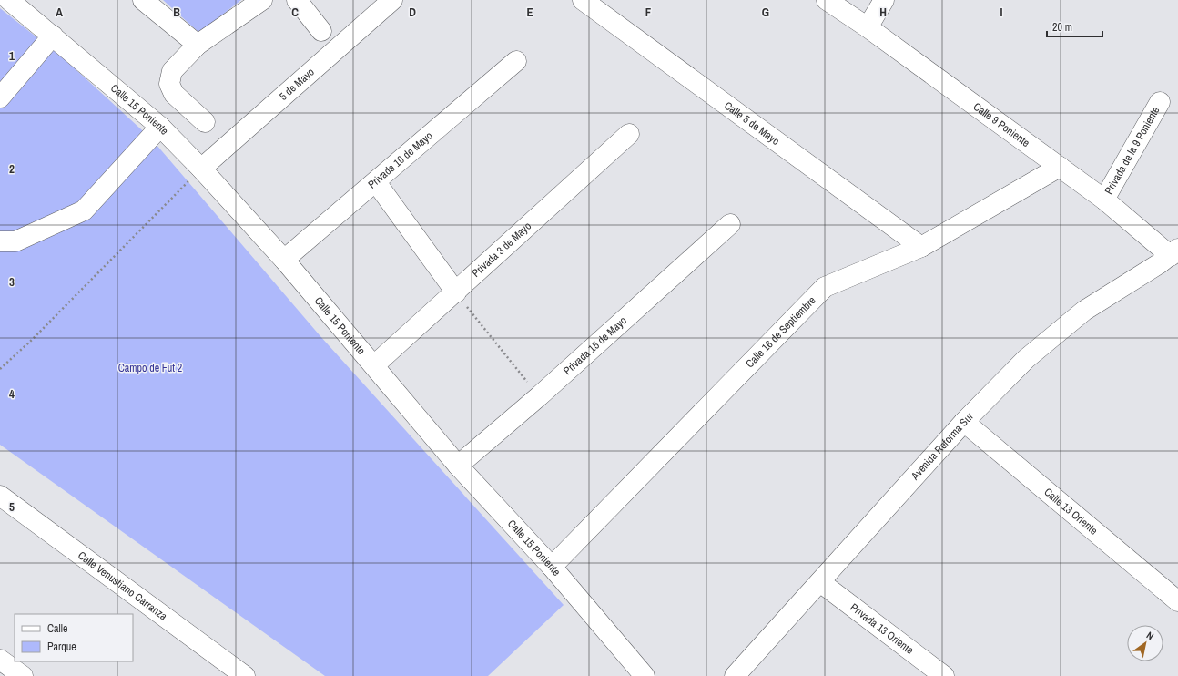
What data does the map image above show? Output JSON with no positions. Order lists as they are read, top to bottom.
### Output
{
  "streets": {
    "street": [
      "5 de Mayo",
      "Calle 15 Poniente",
      "Calle 5 de Mayo",
      "Calle 9 Poniente",
      "Privada de la 9 Poniente",
      "Privada 10 de Mayo",
      "Privada 3 de Mayo",
      "Calle 16 de Septiembre",
      "Privada 15 de Mayo",
      "Avenida Reforma Sur",
      "Calle 13 Oriente",
      "Calle Venustiano Carranza",
      "Privada 13 Oriente"
    ]
  },
  "crossings": [
    ["5 de Mayo", "Calle 15 Poniente"],
    ["Calle 15 Poniente", "Privada 10 de Mayo"],
    ["Calle 15 Poniente", "Privada 3 de Mayo"],
    ["Calle 15 Poniente", "Calle 16 de Septiembre"],
    ["Calle 15 Poniente", "Privada 15 de Mayo"],
    ["Calle 5 de Mayo", "Calle 16 de Septiembre"],
    ["Calle 9 Poniente", "Privada de la 9 Poniente"],
    ["Calle 9 Poniente", "Calle 16 de Septiembre"],
    ["Calle 9 Poniente", "Avenida Reforma Sur"],
    ["Avenida Reforma Sur", "Calle 13 Oriente"],
    ["Avenida Reforma Sur", "Privada 13 Oriente"]
  ],
  "parks": ["Campo de Fut 2"],
  "legend": ["Calle", "Parque"],
  "scale_bar": "20 m",
  "north": "top right",
  "grid": {
    "columns": [
      "A",
      "B",
      "C",
      "D",
      "E",
      "F",
      "G",
      "H",
      "I"
    ],
    "rows": [
      "1",
      "2",
      "3",
      "4",
      "5"
    ]
  }
}
